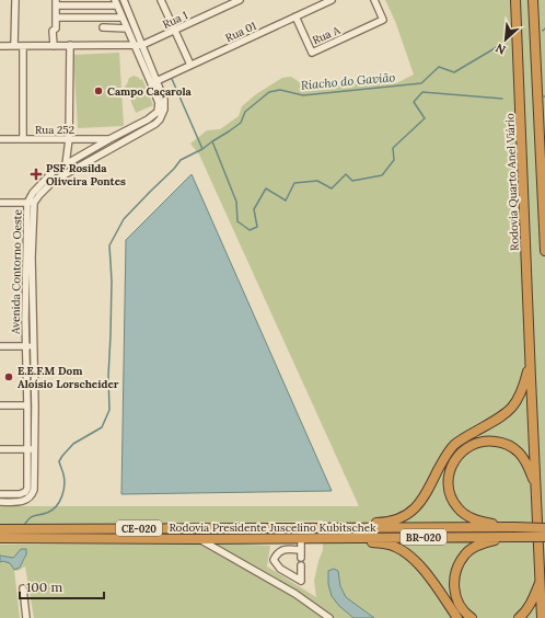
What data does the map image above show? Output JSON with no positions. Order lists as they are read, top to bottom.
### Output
{
  "streets": {
    "highway": [
      "Rodovia Quarto Anel Viário",
      "Rodovia Presidente Juscelino Kubitschek",
      "CE-020",
      "BR-020"
    ],
    "street": [
      "Rua 1",
      "Rua 01",
      "Rua A",
      "Rua 252",
      "Avenida Contorno Oeste"
    ]
  },
  "crossings": [
    ["Rua 01", "Rua A"],
    ["Rua 252", "Avenida Contorno Oeste"]
  ],
  "water": ["Riacho do Gavião"],
  "places": {
    "other": ["Campo Caçarola", "E.E.F.M Dom Aloísio Lorscheider"],
    "health": ["PSF Rosilda Oliveira Pontes"]
  },
  "scale_bar": "100 m",
  "north": "bottom left"
}
